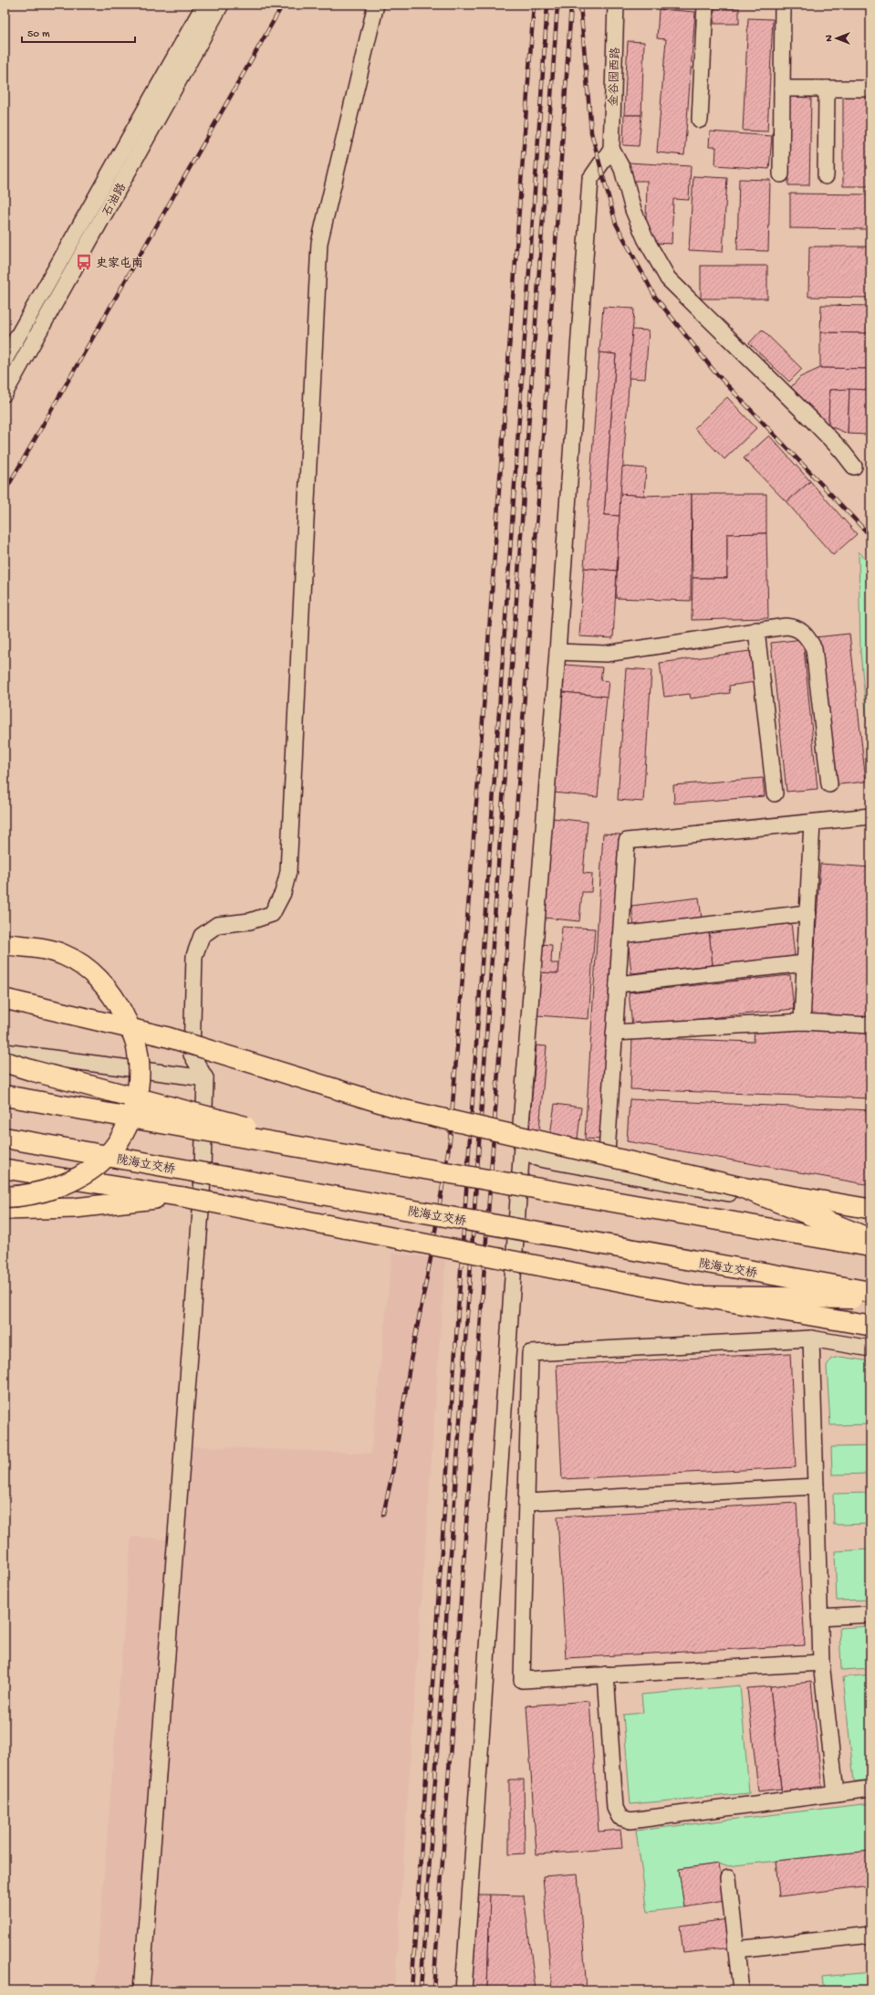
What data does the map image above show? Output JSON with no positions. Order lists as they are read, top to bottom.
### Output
{
  "streets": {
    "highway": ["陇海立交桥"],
    "street": ["金谷园西路", "石油路"]
  },
  "places": {
    "bus stop": ["史家屯南"]
  },
  "scale_bar": "50 m",
  "north": "left"
}
